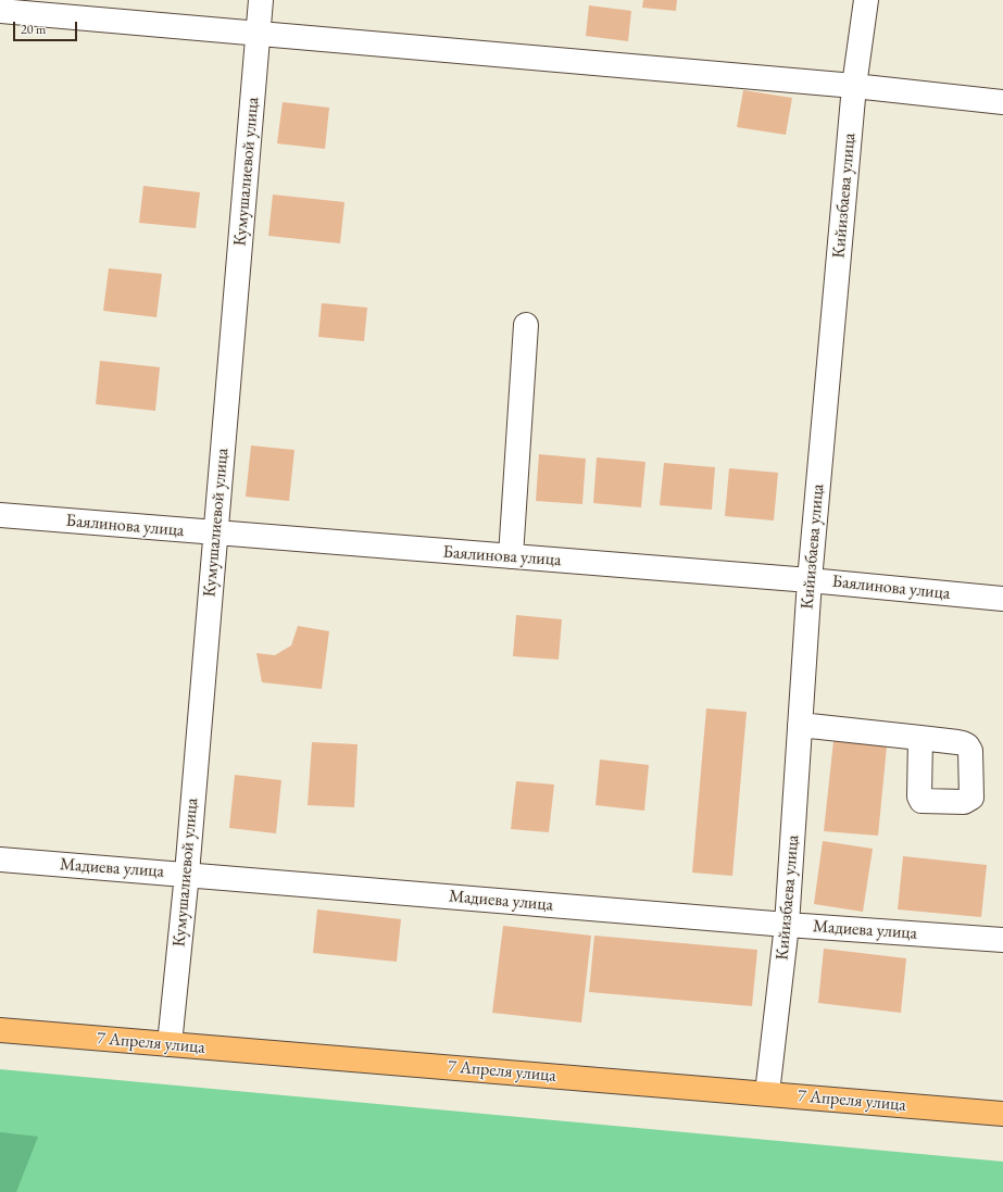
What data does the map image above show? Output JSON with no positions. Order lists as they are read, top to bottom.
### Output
{
  "streets": {
    "main road": ["7 Апреля улица"],
    "street": [
      "Кумушалиевой улица",
      "Кийизбаева улица",
      "Баялинова улица",
      "Мадиева улица"
    ]
  },
  "crossings": [
    ["Кумушалиевой улица", "Баялинова улица"],
    ["Кумушалиевой улица", "Мадиева улица"],
    ["Кумушалиевой улица", "7 Апреля улица"],
    ["Кийизбаева улица", "Баялинова улица"],
    ["Кийизбаева улица", "Мадиева улица"],
    ["Кийизбаева улица", "7 Апреля улица"]
  ],
  "scale_bar": "20 m"
}
